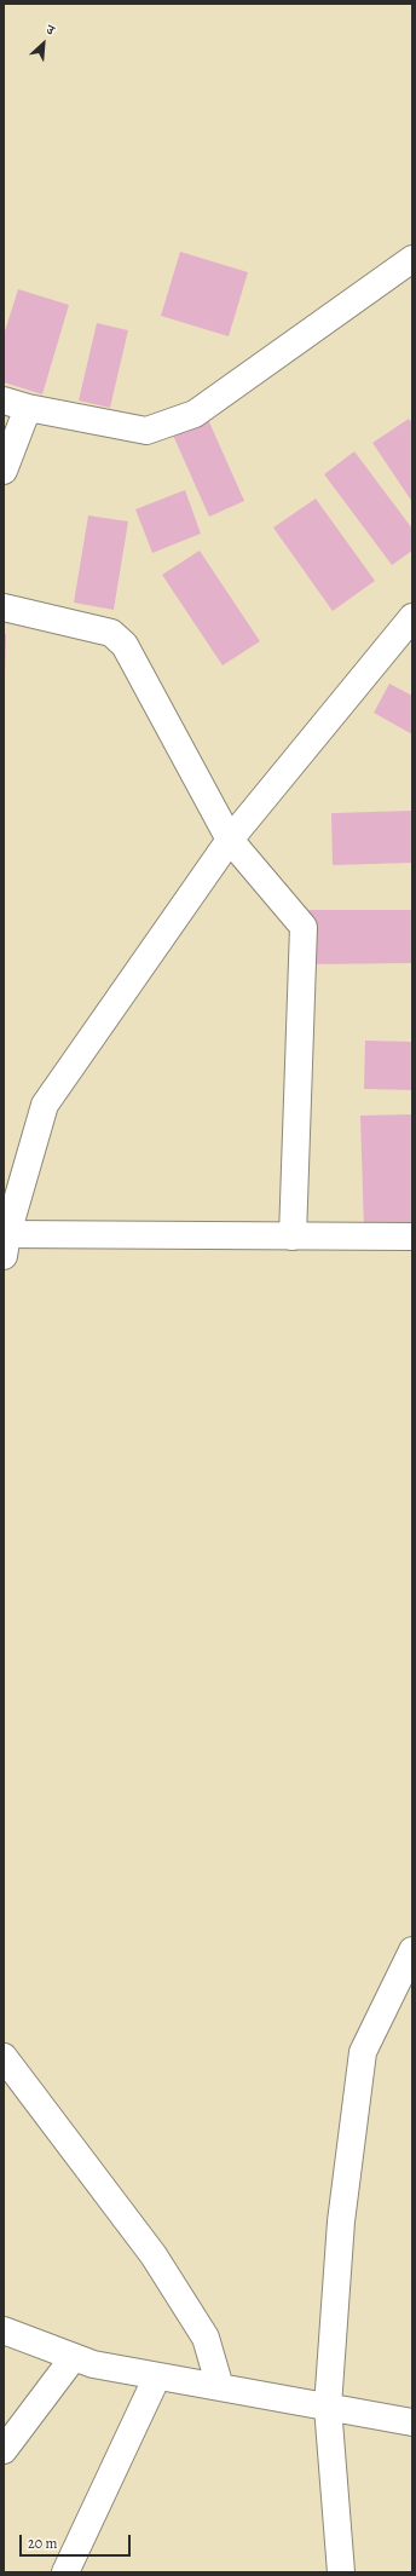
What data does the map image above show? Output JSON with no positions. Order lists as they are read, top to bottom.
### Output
{
  "scale_bar": "20 m",
  "north": "top right"
}
